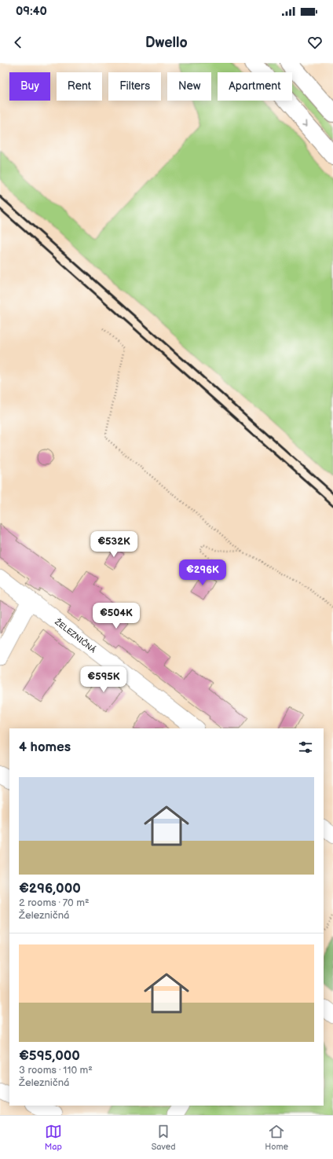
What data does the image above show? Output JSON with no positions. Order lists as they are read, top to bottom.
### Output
{
  "streets": {
    "street": ["ŽELEZNIČNÁ"]
  },
  "page": {
    "status": "09:40",
    "header": "Dwello",
    "chip": [
      "Buy",
      "Rent",
      "Filters",
      "New",
      "Apartment"
    ],
    "price": [
      "€532K",
      "€296K",
      "€504K",
      "€595K"
    ],
    "heading": "4 homes",
    "list": [
      {
        "name": "€296,000",
        "note": "2 rooms · 70 m² · Železničná"
      },
      {
        "name": "€595,000",
        "note": "3 rooms · 110 m² · Železničná"
      }
    ],
    "tabs": ["Map", "Saved", "Home"]
  }
}
